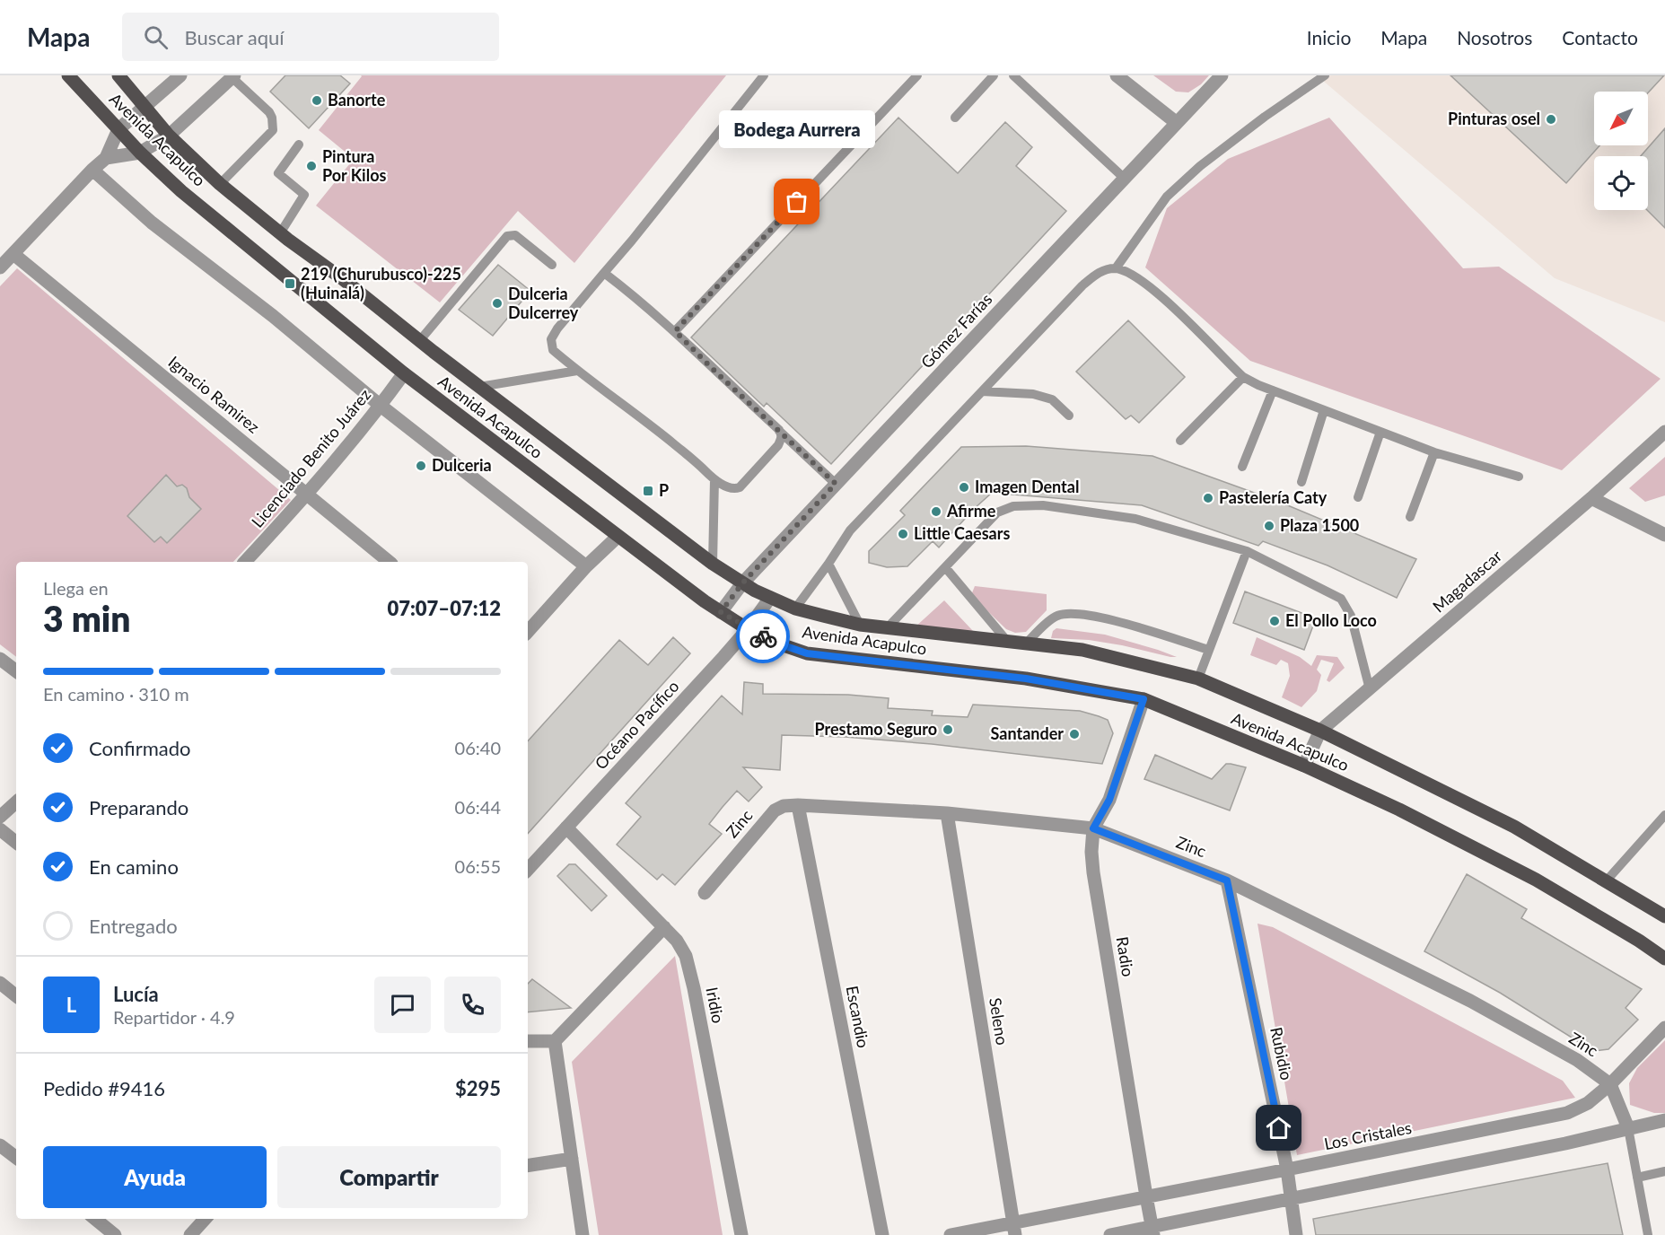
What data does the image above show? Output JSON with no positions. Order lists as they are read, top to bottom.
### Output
{
  "streets": {
    "main road": ["Avenida Acapulco"],
    "street": [
      "Gómez Farías",
      "Ignacio Ramirez",
      "Licenciado Benito Juárez",
      "Magadascar",
      "Océano Pacífico",
      "Zinc",
      "Radio",
      "Iridio",
      "Escandio",
      "Seleno",
      "Rubidio",
      "Los Cristales"
    ]
  },
  "crossings": [
    ["Avenida Acapulco", "Gómez Farías"],
    ["Avenida Acapulco", "Licenciado Benito Juárez"],
    ["Avenida Acapulco", "Magadascar"],
    ["Avenida Acapulco", "Océano Pacífico"],
    ["Avenida Acapulco", "Radio"],
    ["Ignacio Ramirez", "Licenciado Benito Juárez"],
    ["Océano Pacífico", "Iridio"],
    ["Zinc", "Radio"],
    ["Zinc", "Escandio"],
    ["Zinc", "Seleno"],
    ["Zinc", "Rubidio"],
    ["Zinc", "Los Cristales"],
    ["Radio", "Los Cristales"],
    ["Seleno", "Los Cristales"],
    ["Rubidio", "Los Cristales"]
  ],
  "places": {
    "other": [
      "Banorte",
      "Pinturas osel",
      "Pintura Por Kilos",
      "Bodega Aurrera",
      "Dulceria Dulcerrey",
      "Dulceria",
      "Imagen Dental",
      "Pastelería Caty",
      "Afirme",
      "Plaza 1500",
      "Little Caesars",
      "El Pollo Loco",
      "Prestamo Seguro",
      "Santander"
    ],
    "transit": ["219 (Churubusco)-225 (Huinalá)", "P"]
  },
  "north": "bottom left",
  "page": {
    "header": "Mapa",
    "search": "Buscar aquí",
    "nav": [
      "Inicio",
      "Mapa",
      "Nosotros",
      "Contacto"
    ],
    "bubble": "Bodega Aurrera",
    "heading": ["3 min", "Llega en", "07:07–07:12"],
    "panel": [
      "Lucía",
      "Repartidor · 4.9",
      "Pedido #9416",
      "$295"
    ],
    "bar": "En camino · 310 m",
    "list": [
      ["Confirmado", "06:40"],
      ["Preparando", "06:44"],
      ["En camino", "06:55"],
      "Entregado"
    ],
    "round": "L",
    "buttons": ["Ayuda", "Compartir"]
  }
}
